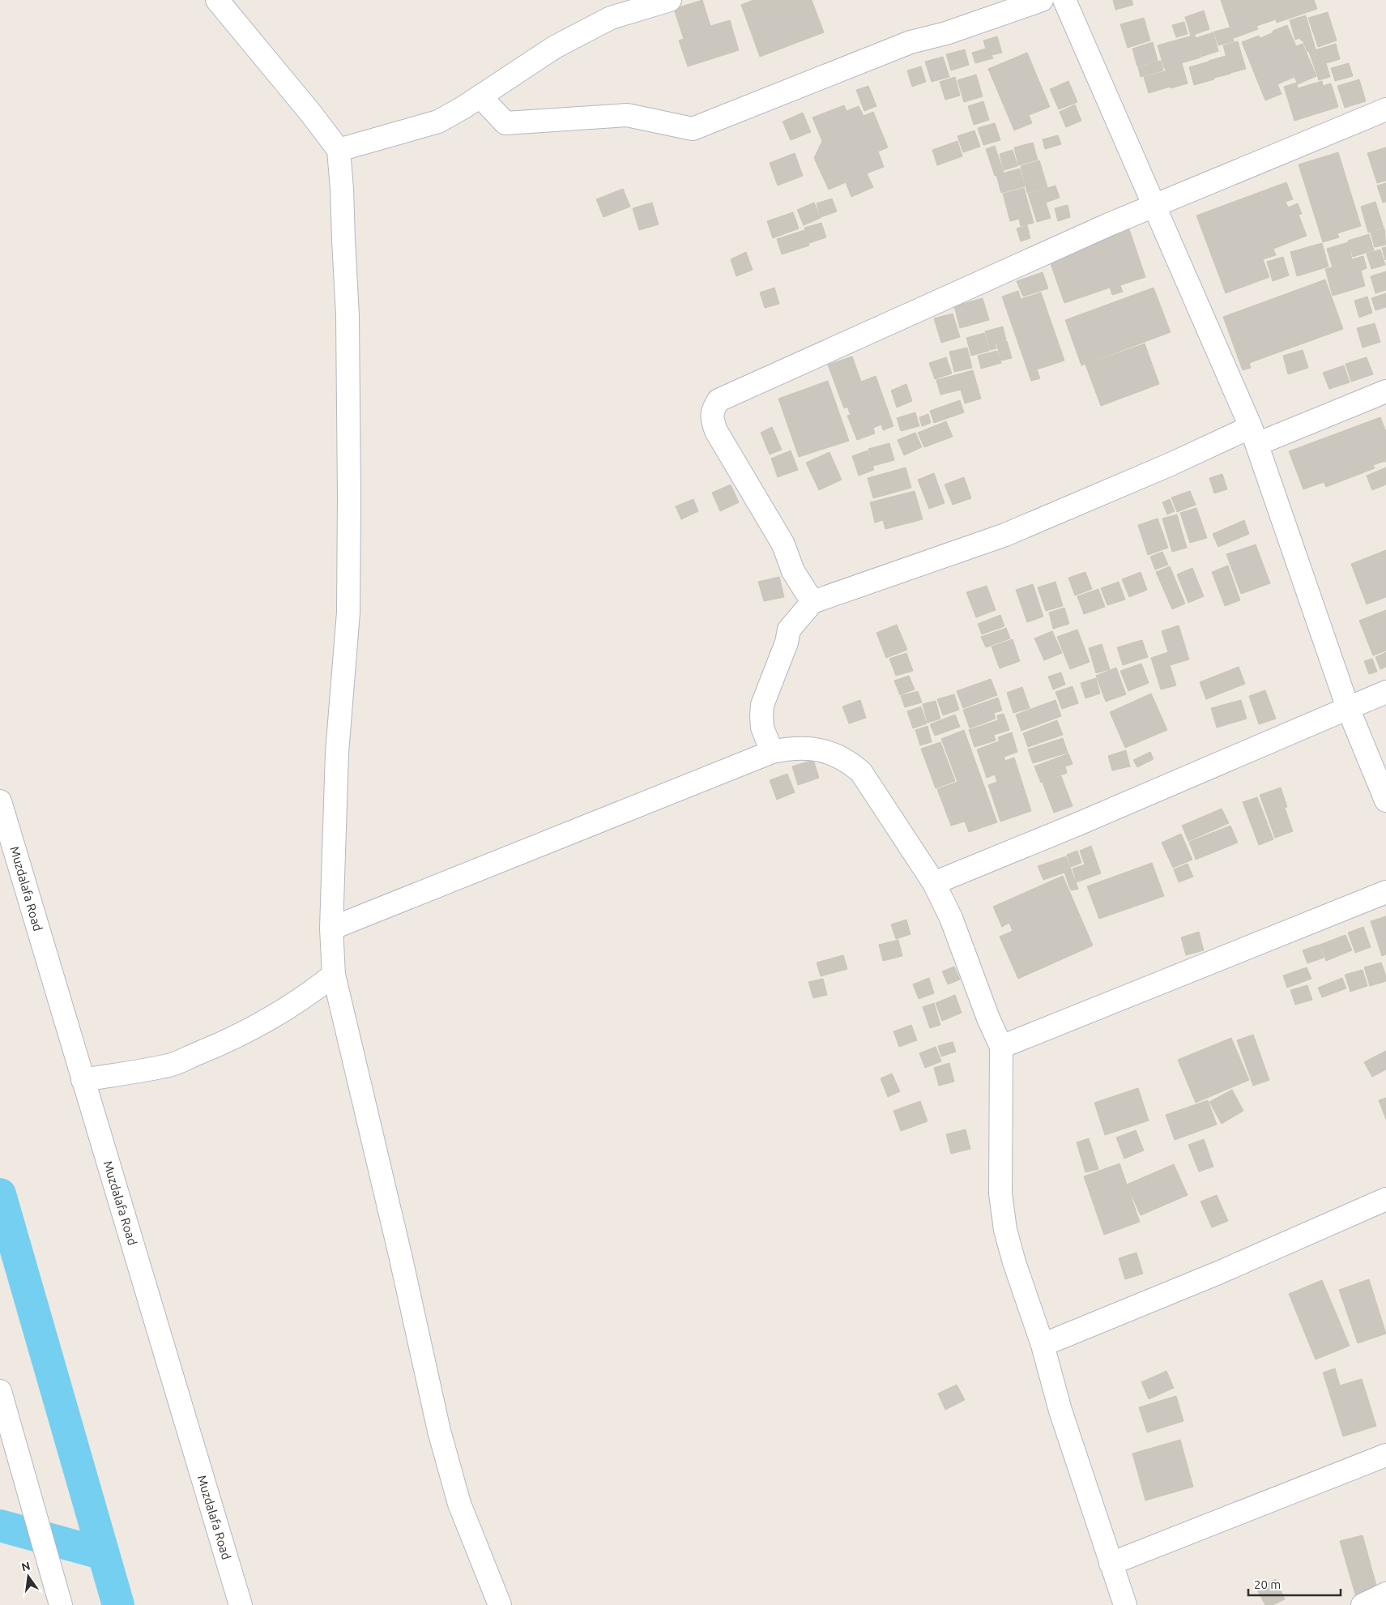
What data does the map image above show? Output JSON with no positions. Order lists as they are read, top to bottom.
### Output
{
  "streets": {
    "street": ["Muzdalafa Road"]
  },
  "scale_bar": "20 m",
  "north": "top"
}
